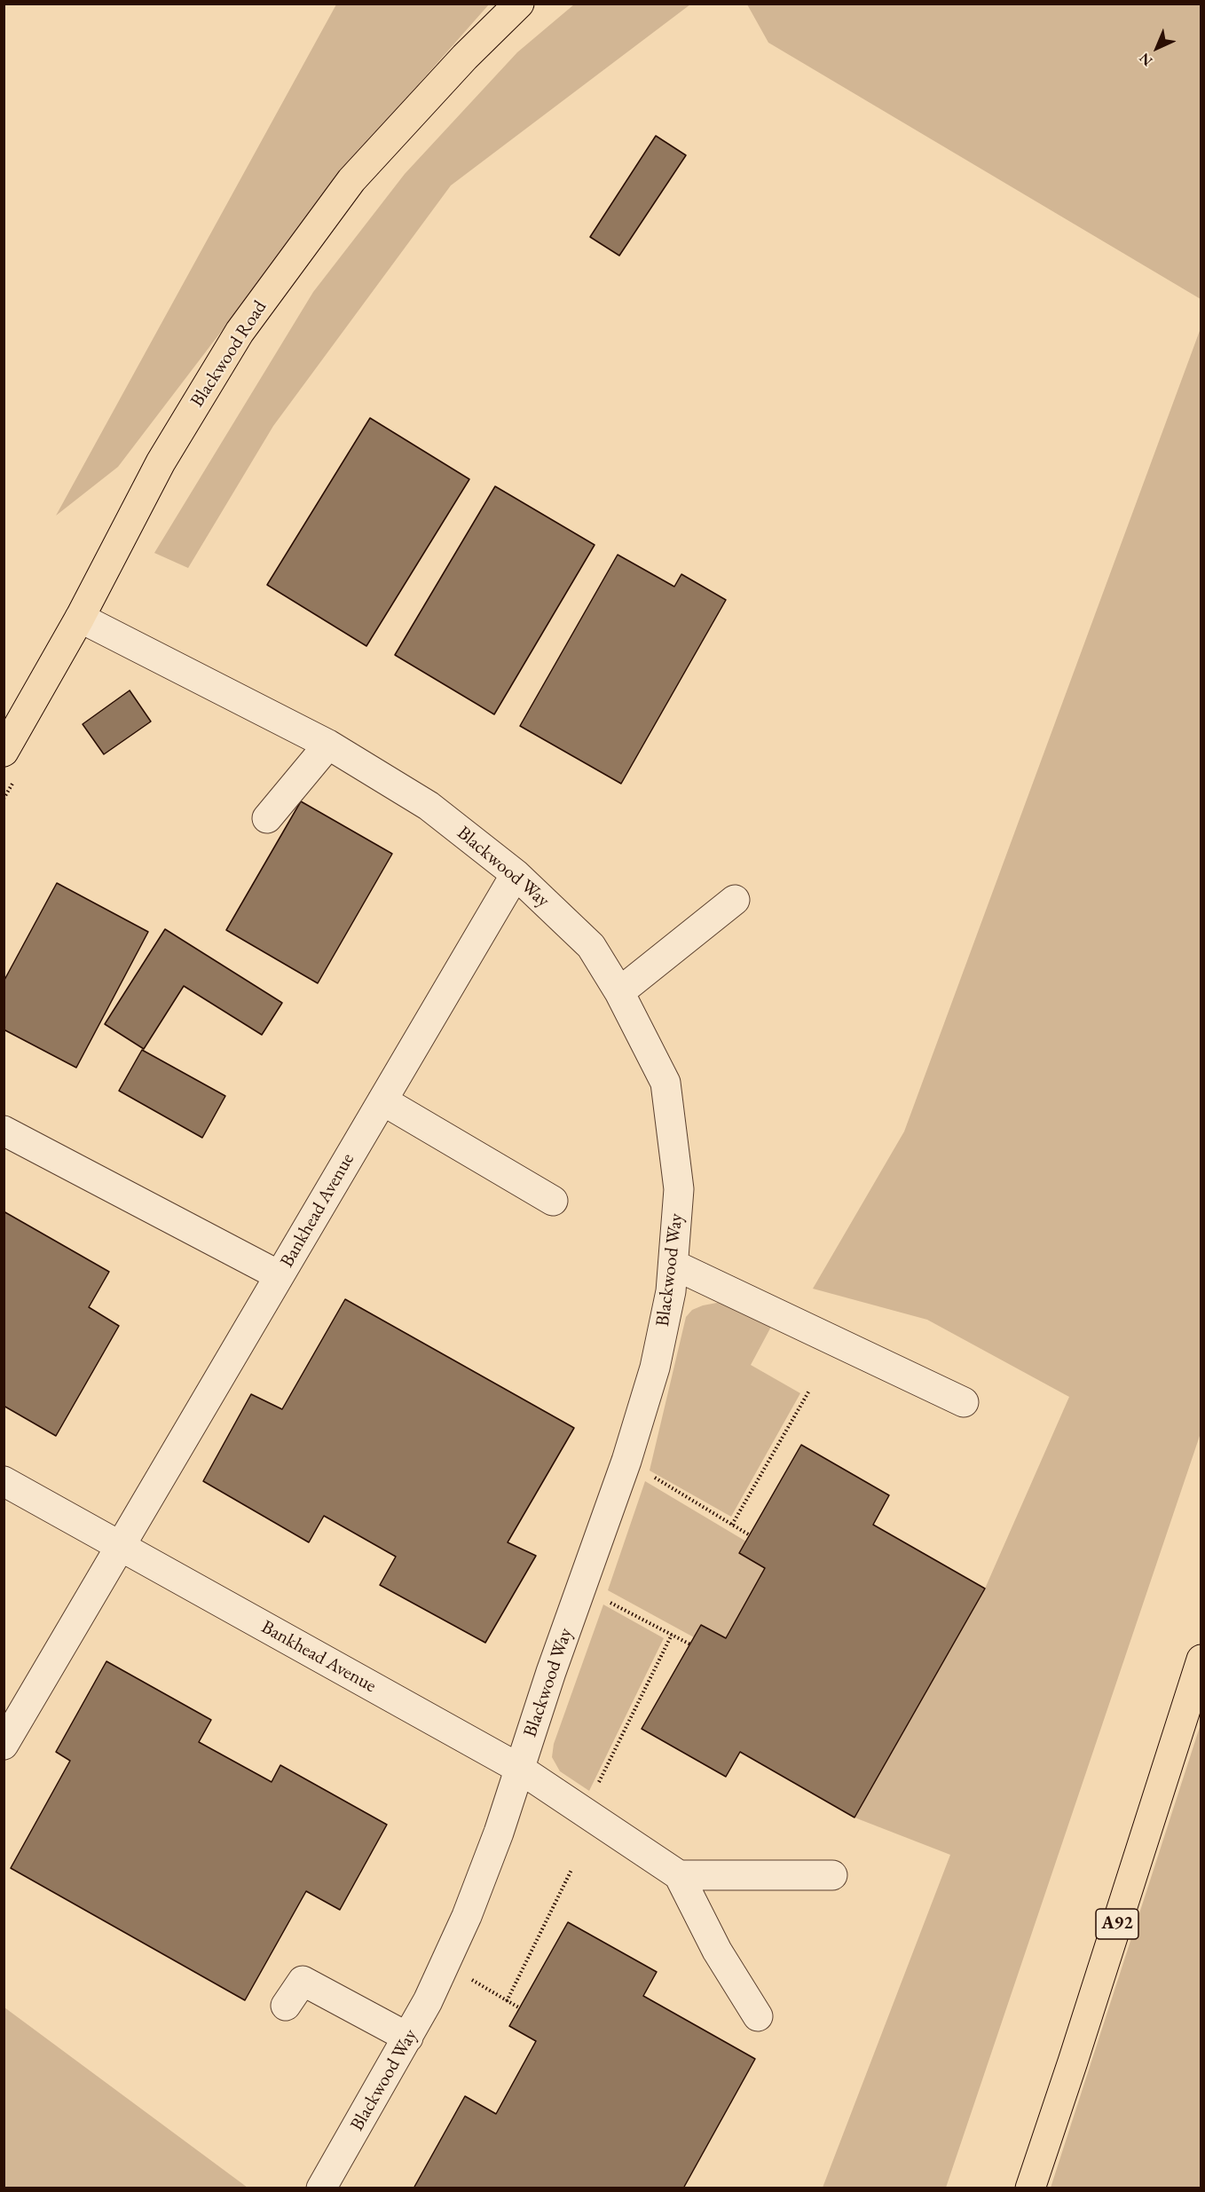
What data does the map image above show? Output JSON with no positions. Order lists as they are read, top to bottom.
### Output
{
  "streets": {
    "main road": ["Blackwood Road", "A92"],
    "street": ["Blackwood Way", "Bankhead Avenue"]
  },
  "crossings": [
    ["Blackwood Road", "Blackwood Way"],
    ["Blackwood Way", "Bankhead Avenue"]
  ],
  "north": "bottom left"
}
